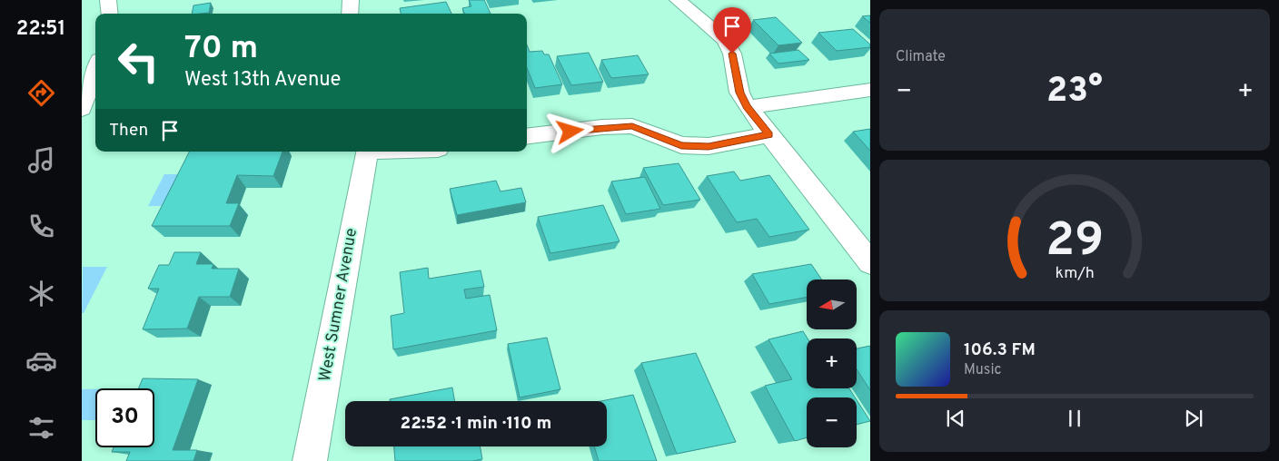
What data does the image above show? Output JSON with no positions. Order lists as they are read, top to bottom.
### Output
{
  "streets": {
    "street": ["West Sumner Avenue"]
  },
  "north": "left",
  "page": {
    "tabs": "22:51",
    "tile": "Climate",
    "turn": ["70 m", "West 13th Avenue"],
    "heat": ["−", "23°", "+"],
    "then": "Then",
    "map_buttons": ["+", "−"],
    "song": ["106.3 FM", "Music"],
    "limit": "30",
    "trip": "22:52 · 1 min · 110 m",
    "gauge": ["29", "km/h"]
  }
}
